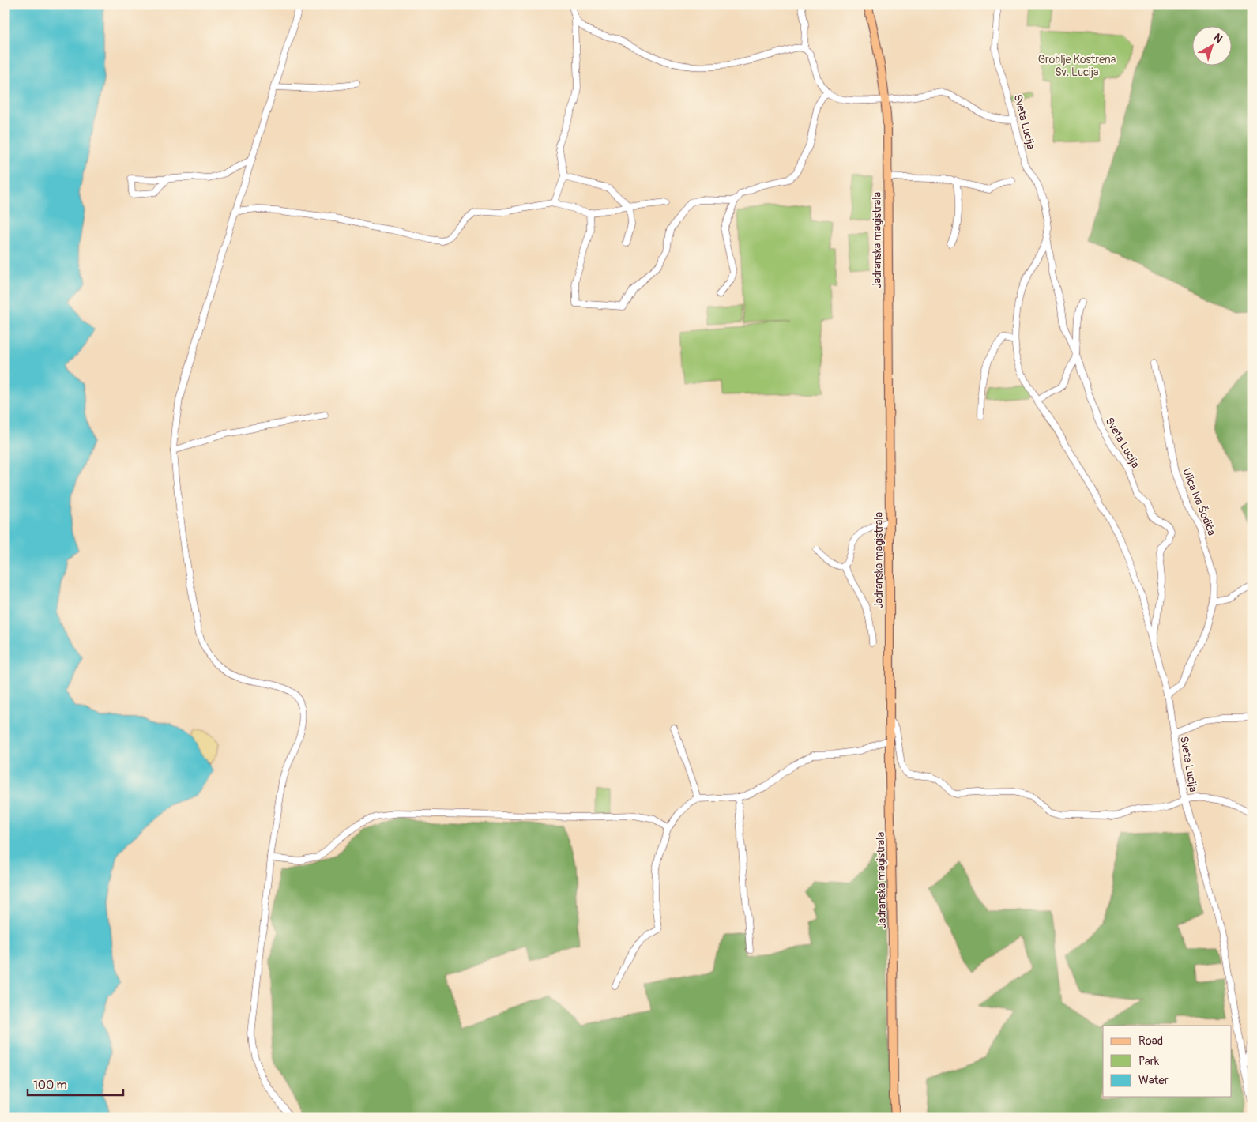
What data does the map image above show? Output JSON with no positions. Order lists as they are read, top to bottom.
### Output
{
  "streets": {
    "main road": ["Jadranska magistrala"],
    "street": ["Sveta Lucija", "Ulica Iva Šodića"]
  },
  "crossings": [
    ["Sveta Lucija", "Ulica Iva Šodića"]
  ],
  "parks": ["Groblje Kostrena Sv. Lucija"],
  "legend": ["Road", "Park", "Water"],
  "scale_bar": "100 m",
  "north": "top right"
}
